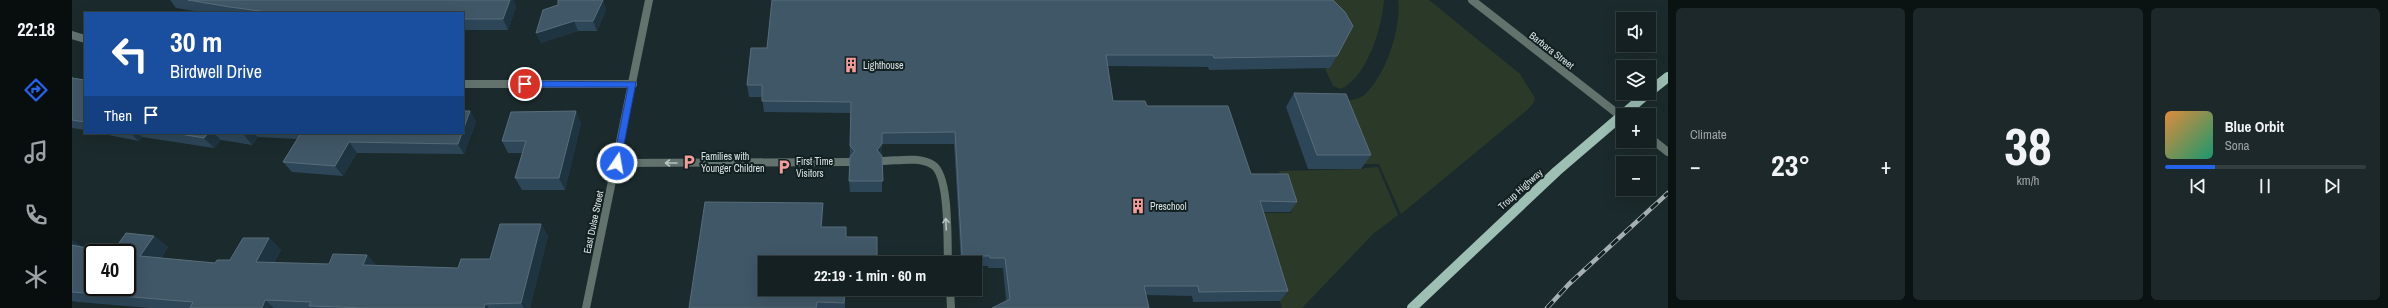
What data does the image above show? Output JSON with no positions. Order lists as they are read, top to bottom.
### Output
{
  "streets": {
    "main road": ["Troup Highway"],
    "street": ["Barbara Street", "East Dulse Street"]
  },
  "places": {
    "building": ["Lighthouse", "Preschool"],
    "parking": ["Families with Younger Children", "First Time Visitors"]
  },
  "page": {
    "tabs": "22:18",
    "tile": [
      "Climate",
      ["38", "km/h"]
    ],
    "map_buttons": ["+", "−"],
    "turn": ["30 m", "Birdwell Drive"],
    "then": "Then",
    "song": ["Blue Orbit", "Sona"],
    "heat": ["−", "23°", "+"],
    "limit": "40",
    "trip": "22:19 · 1 min · 60 m"
  }
}
